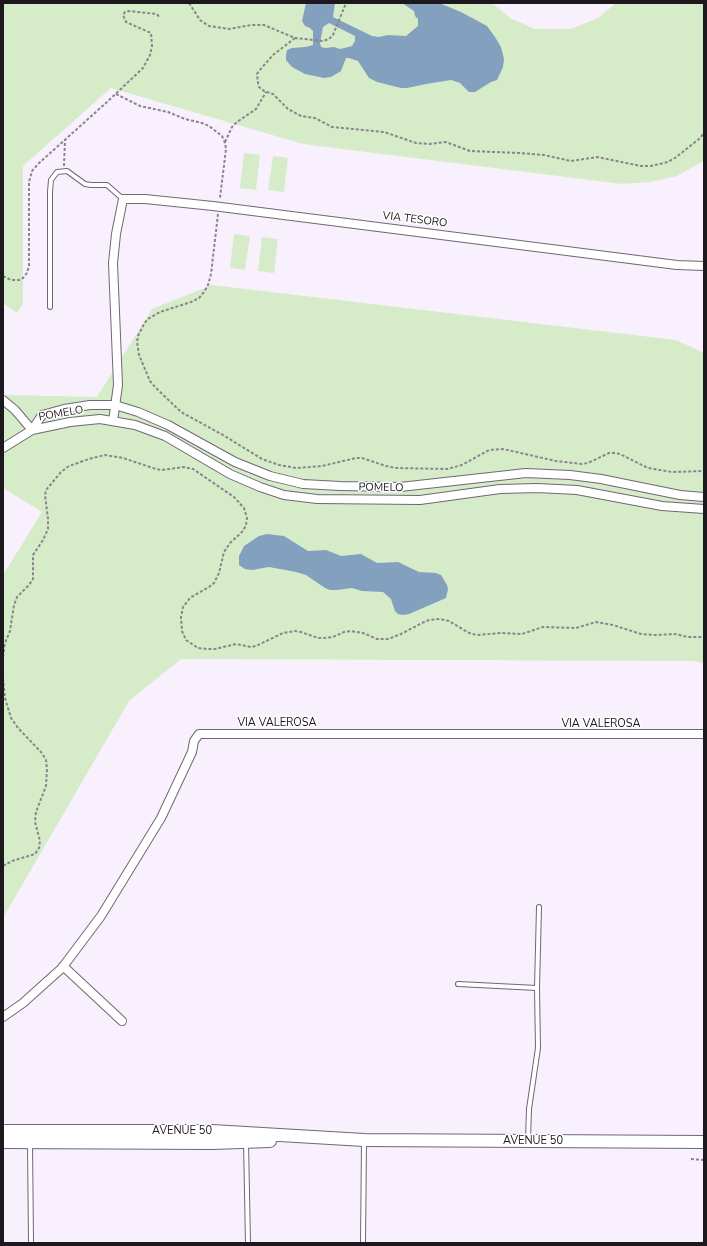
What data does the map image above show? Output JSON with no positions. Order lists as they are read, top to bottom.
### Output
{
  "streets": {
    "main road": ["AVENUE 50"],
    "street": ["VIA TESORO", "POMELO", "VIA VALEROSA"]
  }
}
